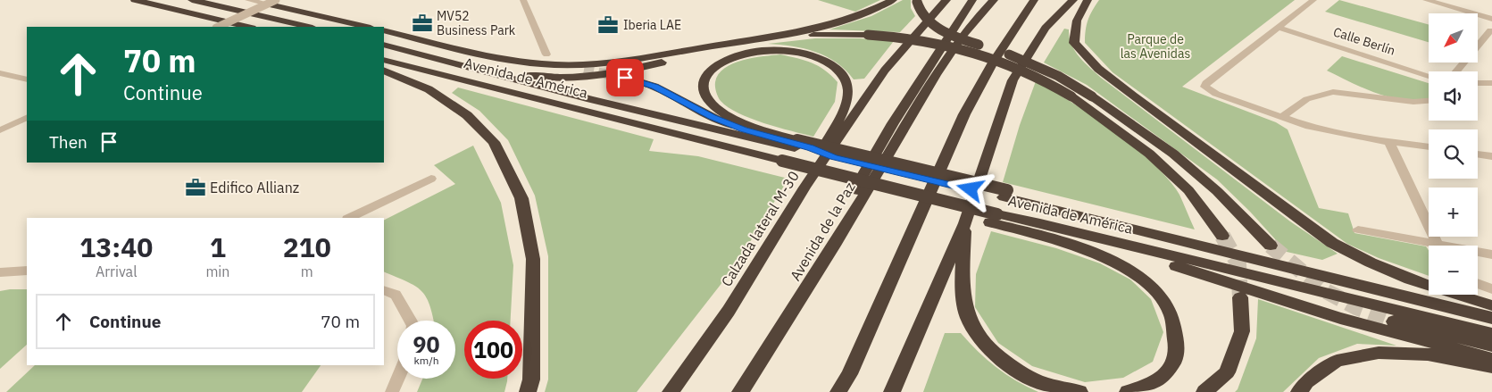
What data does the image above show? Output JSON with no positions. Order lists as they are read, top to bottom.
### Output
{
  "streets": {
    "highway": ["Avenida de América", "Calzada lateral M-30", "Avenida de la Paz"],
    "street": ["Calle Berlín"]
  },
  "parks": ["Parque de las Avenidas"],
  "places": {
    "office": ["MV52 Business Park", "Iberia LAE", "Edifico Allianz"]
  },
  "north": "bottom left",
  "page": {
    "map_buttons": ["+", "−"],
    "turn": ["70 m", "Continue"],
    "then": "Then",
    "eta": [
      "13:40",
      "Arrival",
      "1",
      "min",
      "210",
      "m"
    ],
    "list": [
      {
        "name": "Continue",
        "value": "70 m"
      }
    ],
    "speed": "90 km/h",
    "limit": "100"
  }
}
